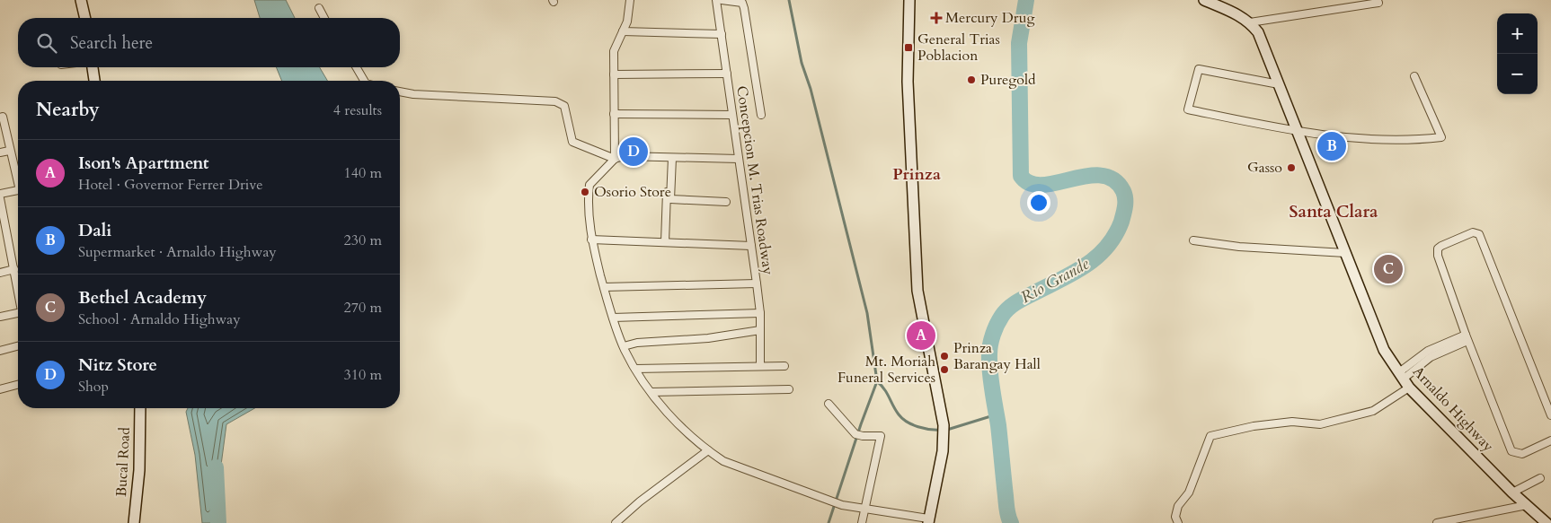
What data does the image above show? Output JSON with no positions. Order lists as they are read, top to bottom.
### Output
{
  "streets": {
    "main road": ["Arnaldo Highway", "Bucal Road"],
    "street": ["Concepcion M. Trias Roadway"]
  },
  "districts": ["Prinza", "Santa Clara"],
  "water": ["Rio Grande"],
  "places": {
    "health": ["Mercury Drug"],
    "transit": ["General Trias Poblacion"],
    "other": [
      "Puregold",
      "Gasso",
      "Osorio Store",
      "Prinza Barangay Hall",
      "Mt. Moriah Funeral Services"
    ]
  },
  "page": {
    "map_buttons": ["+", "−"],
    "search": "Search here",
    "heading": ["Nearby", "4 results"],
    "pins": [
      "B",
      "D",
      "C",
      "A"
    ],
    "list": [
      {
        "mark": "A",
        "name": "Ison's Apartment",
        "note": "Hotel · Governor Ferrer Drive",
        "value": "140 m"
      },
      {
        "mark": "B",
        "name": "Dali",
        "note": "Supermarket · Arnaldo Highway",
        "value": "230 m"
      },
      {
        "mark": "C",
        "name": "Bethel Academy",
        "note": "School · Arnaldo Highway",
        "value": "270 m"
      },
      {
        "mark": "D",
        "name": "Nitz Store",
        "note": "Shop",
        "value": "310 m"
      }
    ]
  }
}
